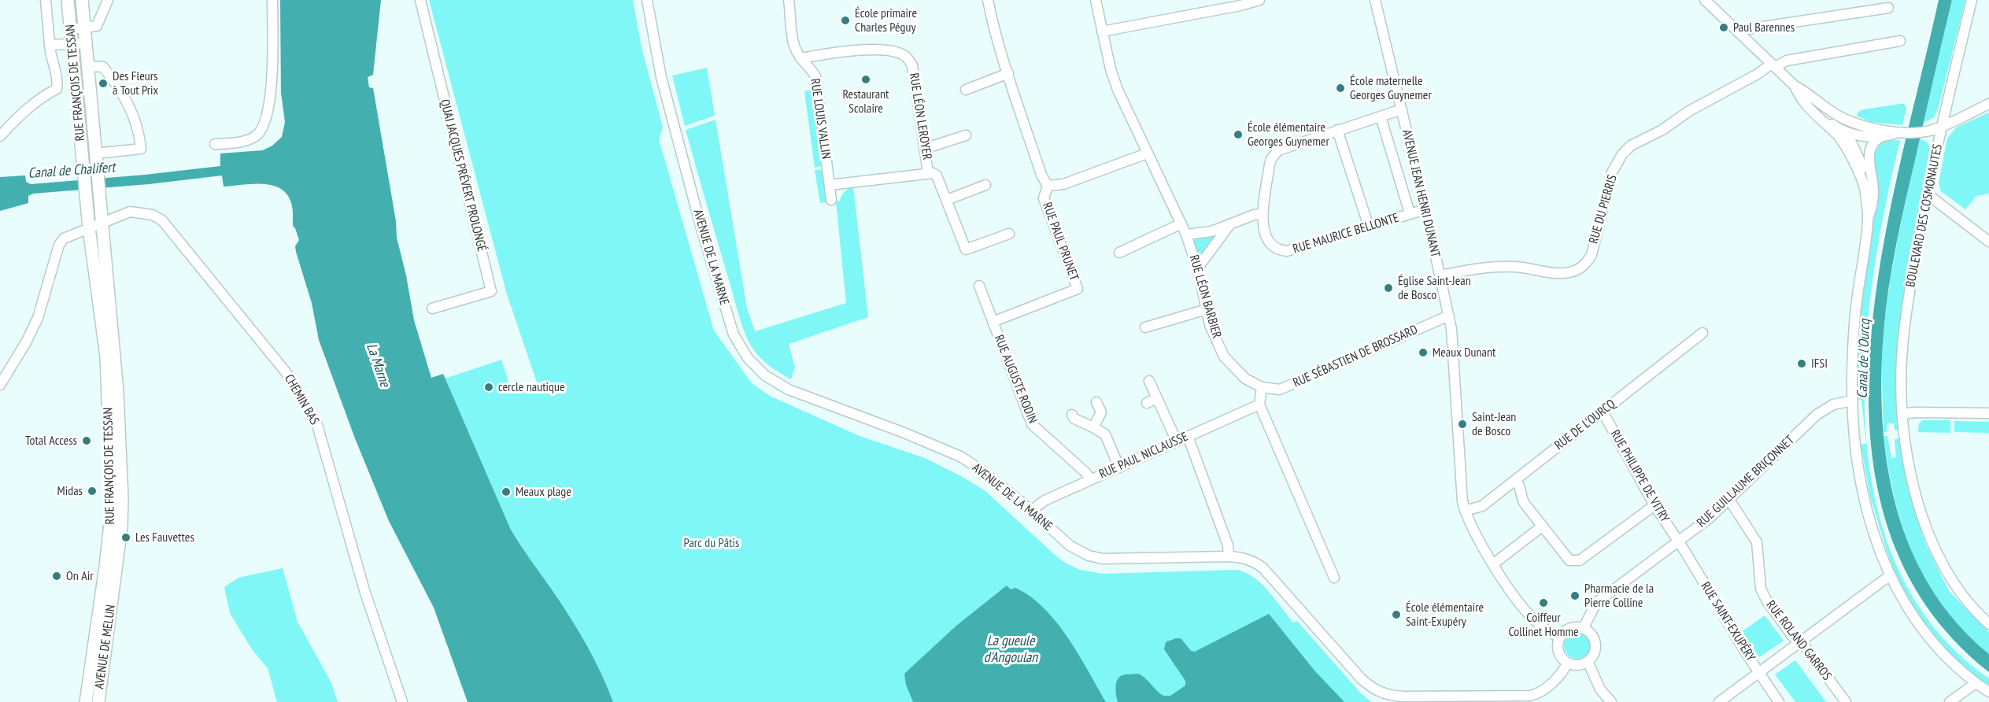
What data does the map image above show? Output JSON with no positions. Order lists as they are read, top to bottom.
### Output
{
  "streets": {
    "main road": ["RUE FRANÇOIS DE TESSAN", "AVENUE DE MELUN"],
    "street": [
      "RUE LÉON LEROYER",
      "RUE LOUIS VALLIN",
      "QUAI JACQUES PRÉVERT PROLONGÉ",
      "AVENUE JEAN HENRI DUNANT",
      "RUE DU PIERRIS",
      "BOULEVARD DES COSMONAUTES",
      "RUE MAURICE BELLONTE",
      "RUE PAUL PRUNET",
      "AVENUE DE LA MARNE",
      "RUE LÉON BARBIER",
      "RUE SÉBASTIEN DE BROSSARD",
      "RUE AUGUSTE RODIN",
      "CHEMIN BAS",
      "RUE DE L'OURCQ",
      "RUE PAUL NICLAUSSE",
      "RUE PHILIPPE DE VITRY",
      "RUE GUILLAUME BRIÇONNET",
      "RUE SAINT-EXUPÉRY",
      "RUE ROLAND GARROS"
    ]
  },
  "crossings": [
    ["RUE FRANÇOIS DE TESSAN", "CHEMIN BAS"],
    ["RUE FRANÇOIS DE TESSAN", "AVENUE DE MELUN"],
    ["RUE LÉON LEROYER", "RUE LOUIS VALLIN"],
    ["AVENUE JEAN HENRI DUNANT", "RUE DU PIERRIS"],
    ["AVENUE JEAN HENRI DUNANT", "RUE MAURICE BELLONTE"],
    ["AVENUE JEAN HENRI DUNANT", "AVENUE DE LA MARNE"],
    ["AVENUE JEAN HENRI DUNANT", "RUE SÉBASTIEN DE BROSSARD"],
    ["AVENUE JEAN HENRI DUNANT", "RUE DE L'OURCQ"],
    ["AVENUE JEAN HENRI DUNANT", "RUE GUILLAUME BRIÇONNET"],
    ["RUE PAUL PRUNET", "RUE AUGUSTE RODIN"],
    ["AVENUE DE LA MARNE", "RUE PAUL NICLAUSSE"],
    ["AVENUE DE LA MARNE", "RUE GUILLAUME BRIÇONNET"],
    ["RUE LÉON BARBIER", "RUE SÉBASTIEN DE BROSSARD"],
    ["RUE AUGUSTE RODIN", "RUE PAUL NICLAUSSE"],
    ["RUE DE L'OURCQ", "RUE PHILIPPE DE VITRY"],
    ["RUE PHILIPPE DE VITRY", "RUE GUILLAUME BRIÇONNET"],
    ["RUE PHILIPPE DE VITRY", "RUE SAINT-EXUPÉRY"],
    ["RUE GUILLAUME BRIÇONNET", "RUE SAINT-EXUPÉRY"],
    ["RUE GUILLAUME BRIÇONNET", "RUE ROLAND GARROS"]
  ],
  "water": [
    "Canal de Chalifert",
    "Canal de l'Ourcq",
    "La Marne",
    "La gueule d'Angoulan"
  ],
  "parks": ["Parc du Pâtis"],
  "places": [
    "École primaire Charles Péguy",
    "Paul Barennes",
    "Restaurant Scolaire",
    "Des Fleurs à Tout Prix",
    "École maternelle Georges Guynemer",
    "École élémentaire Georges Guynemer",
    "Église Saint-Jean de Bosco",
    "Meaux Dunant",
    "IFSI",
    "cercle nautique",
    "Saint-Jean de Bosco",
    "Total Access",
    "Midas",
    "Meaux plage",
    "Les Fauvettes",
    "On Air",
    "Pharmacie de la Pierre Colline",
    "Coiffeur Collinet Homme",
    "École élémentaire Saint-Exupéry"
  ]
}
